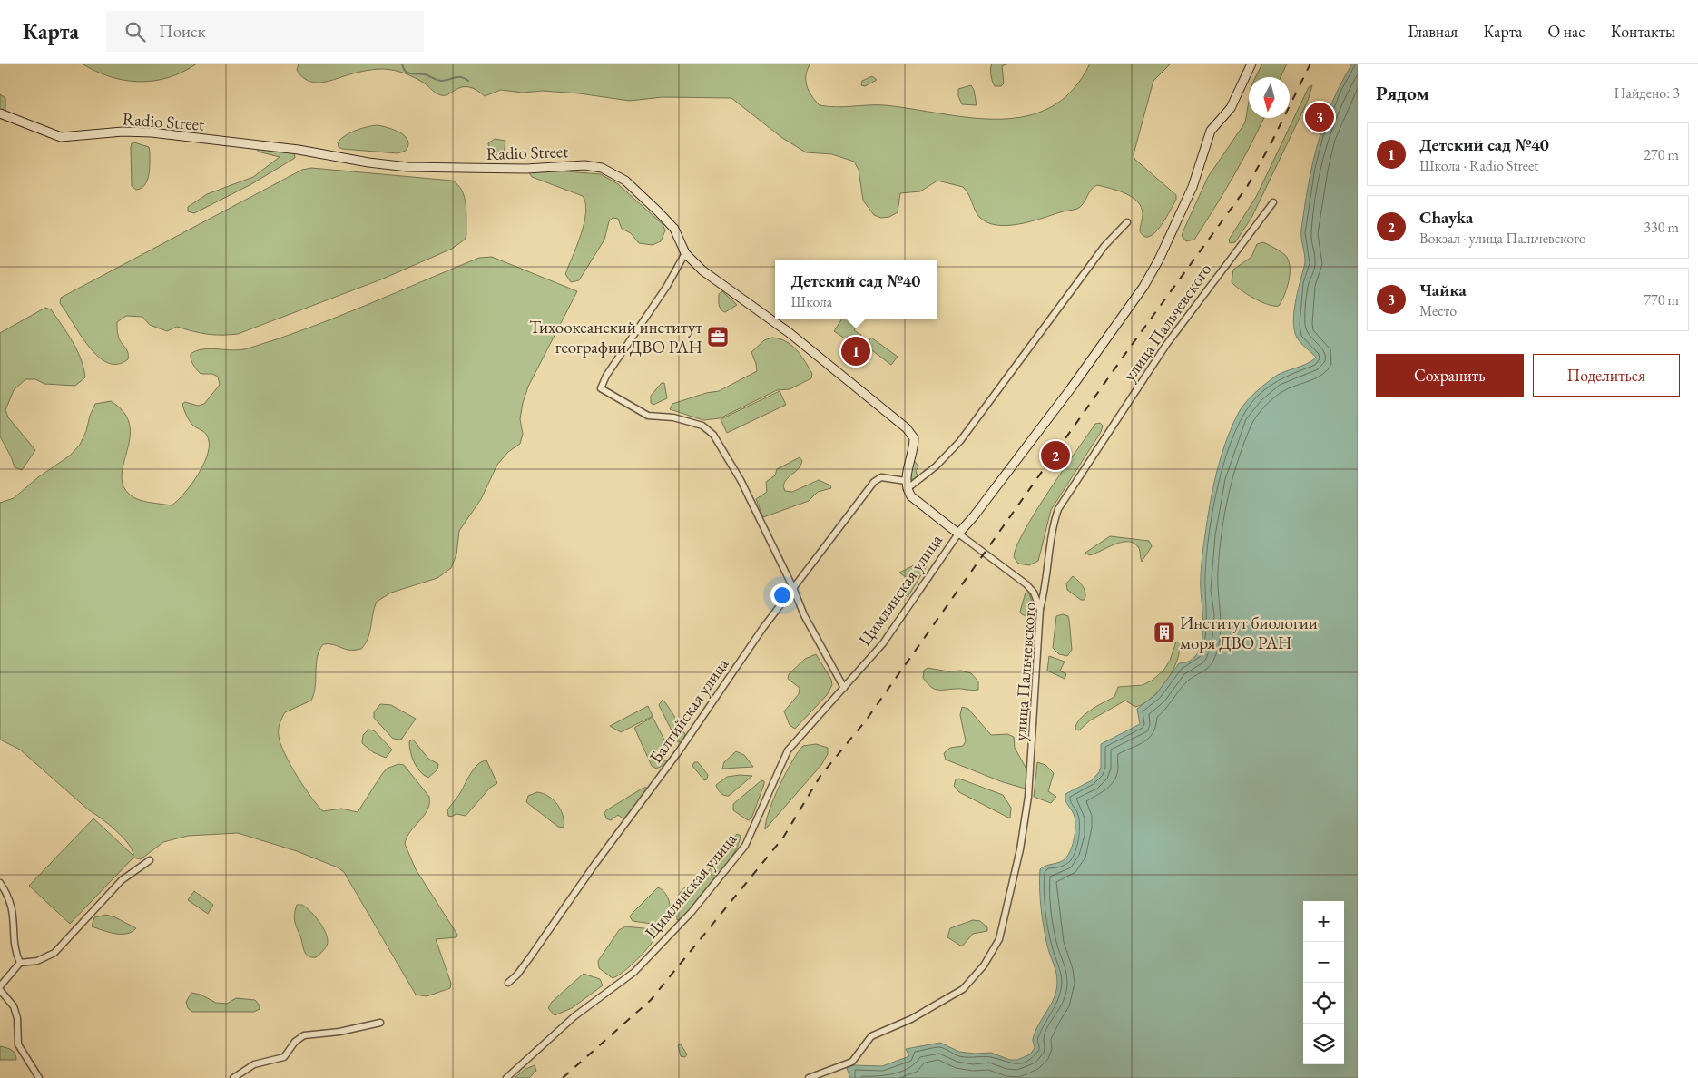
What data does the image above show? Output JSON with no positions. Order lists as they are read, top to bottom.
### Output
{
  "streets": {
    "main road": ["Radio Street", "Цимлянская улица"],
    "street": ["улица Пальчевского", "Балтийская улица"]
  },
  "crossings": [
    ["Radio Street", "Цимлянская улица"],
    ["Radio Street", "Балтийская улица"],
    ["Цимлянская улица", "Балтийская улица"]
  ],
  "places": {
    "office": ["Тихоокеанский институт географии ДВО РАН"],
    "building": ["Институт биологии моря ДВО РАН"]
  },
  "north": "bottom",
  "page": {
    "header": "Карта",
    "search": "Поиск",
    "nav": [
      "Главная",
      "Карта",
      "О нас",
      "Контакты"
    ],
    "heading": ["Рядом", "Найдено: 3"],
    "pins": ["3", "1", "2"],
    "list": [
      {
        "mark": "1",
        "name": "Детский сад №40",
        "note": "Школа · Radio Street",
        "value": "270 m"
      },
      {
        "mark": "2",
        "name": "Chayka",
        "note": "Вокзал · улица Пальчевского",
        "value": "330 m"
      },
      {
        "mark": "3",
        "name": "Чайка",
        "note": "Место",
        "value": "770 m"
      }
    ],
    "popup": ["Детский сад №40", "Школа"],
    "buttons": ["Сохранить", "Поделиться"],
    "map_buttons": ["+", "−"]
  }
}
